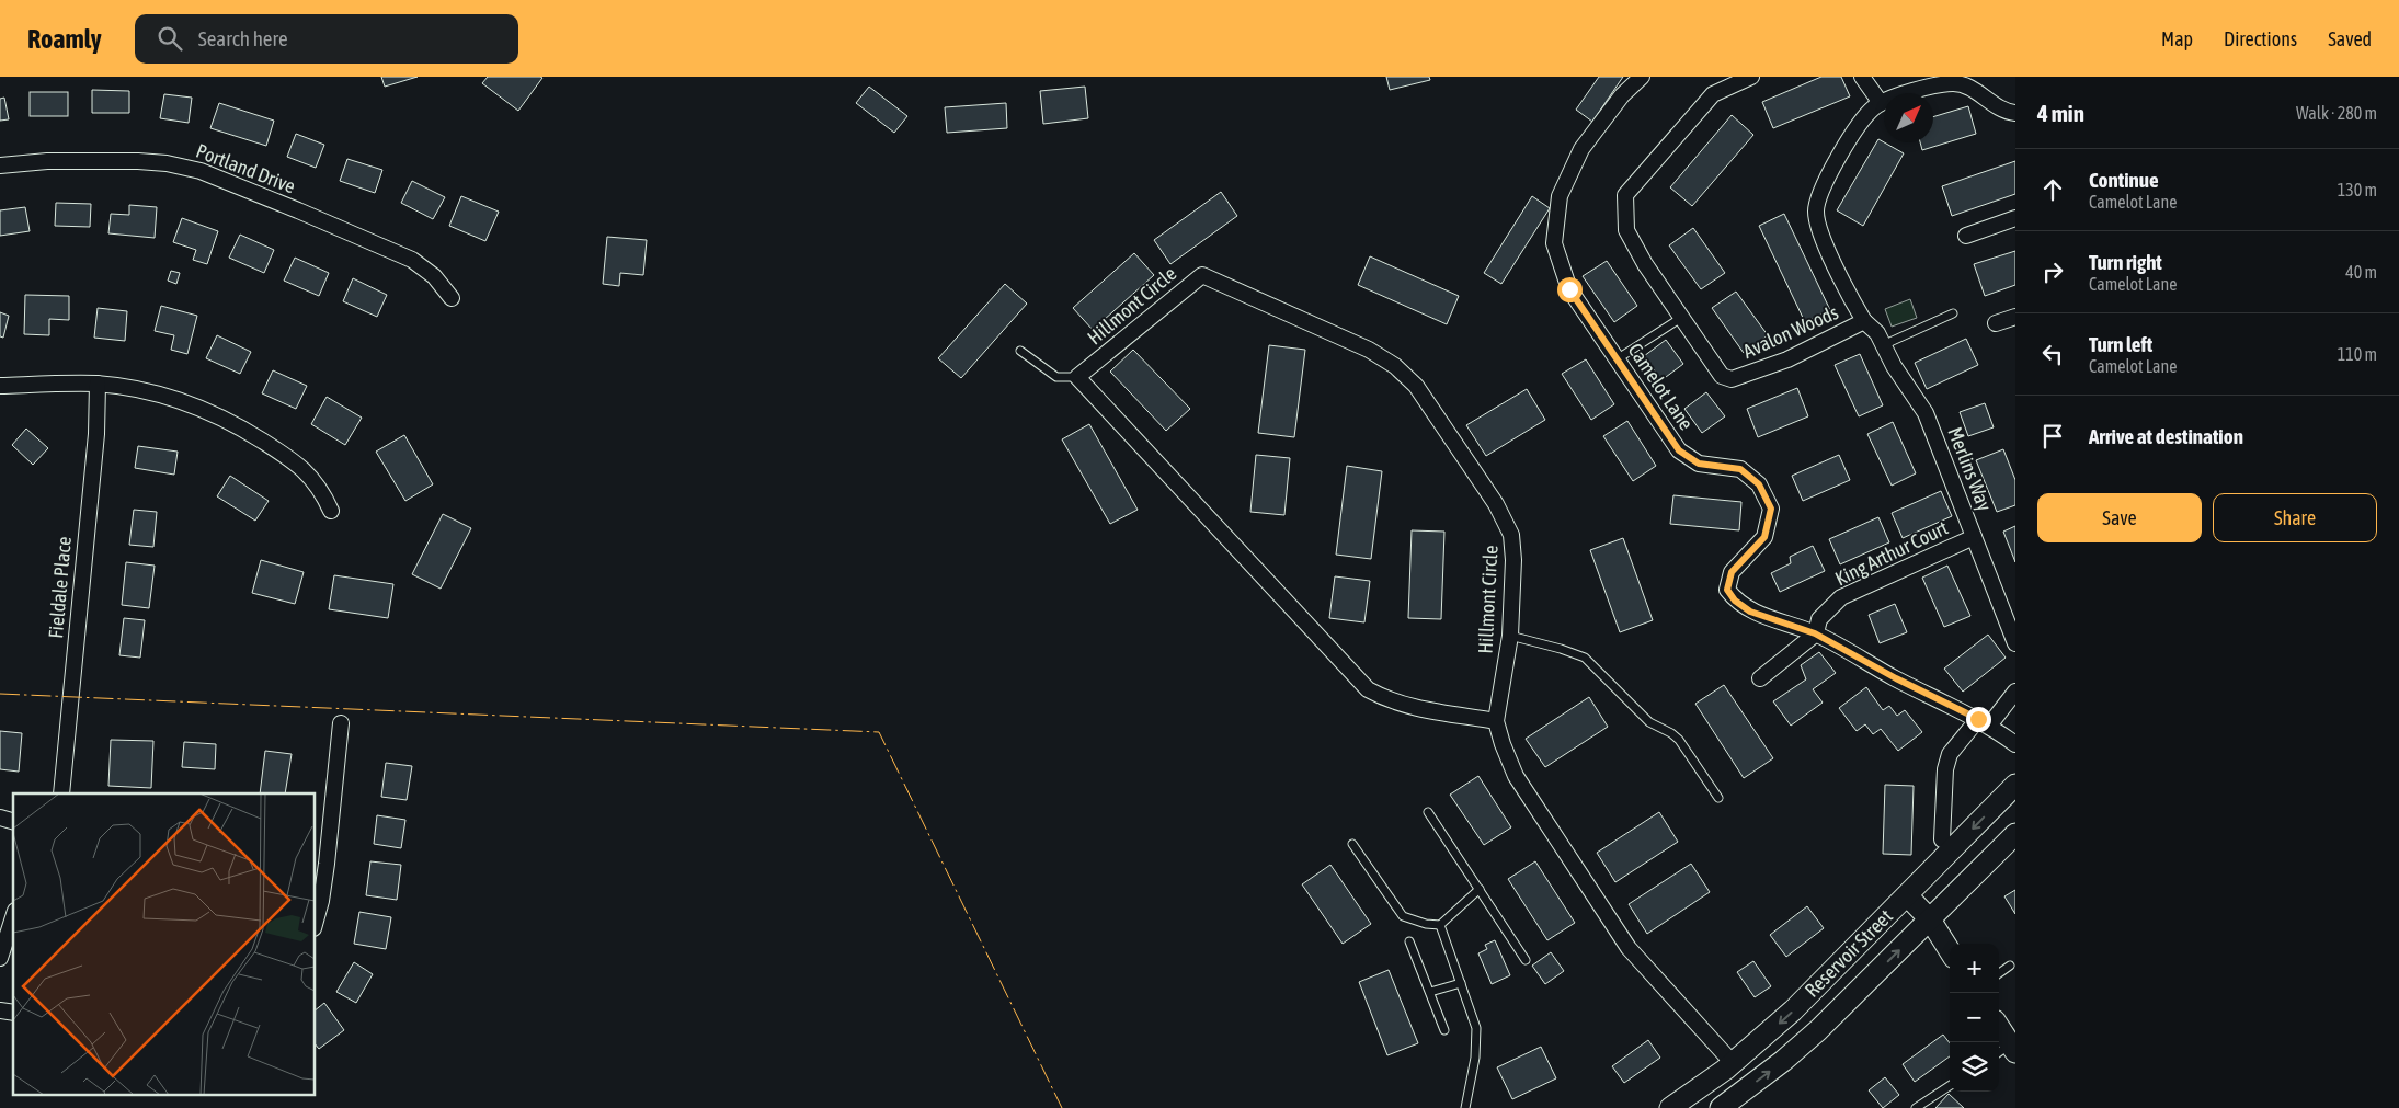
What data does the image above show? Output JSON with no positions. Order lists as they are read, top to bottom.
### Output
{
  "streets": {
    "main road": ["Reservoir Street"],
    "street": [
      "Portland Drive",
      "Hillmont Circle",
      "Avalon Woods",
      "Camelot Lane",
      "Merlins Way",
      "King Arthur Court",
      "Fieldale Place"
    ]
  },
  "crossings": [
    ["Hillmont Circle", "Reservoir Street"],
    ["Avalon Woods", "Merlins Way"],
    ["Camelot Lane", "King Arthur Court"],
    ["Merlins Way", "King Arthur Court"]
  ],
  "north": "top right",
  "page": {
    "header": "Roamly",
    "search": "Search here",
    "nav": ["Map", "Directions", "Saved"],
    "heading": ["4 min", "Walk · 280 m"],
    "list": [
      ["Continue", "Camelot Lane", "130 m"],
      ["Turn right", "Camelot Lane", "40 m"],
      ["Turn left", "Camelot Lane", "110 m"],
      "Arrive at destination"
    ],
    "buttons": ["Save", "Share"],
    "map_buttons": ["+", "−"]
  }
}
